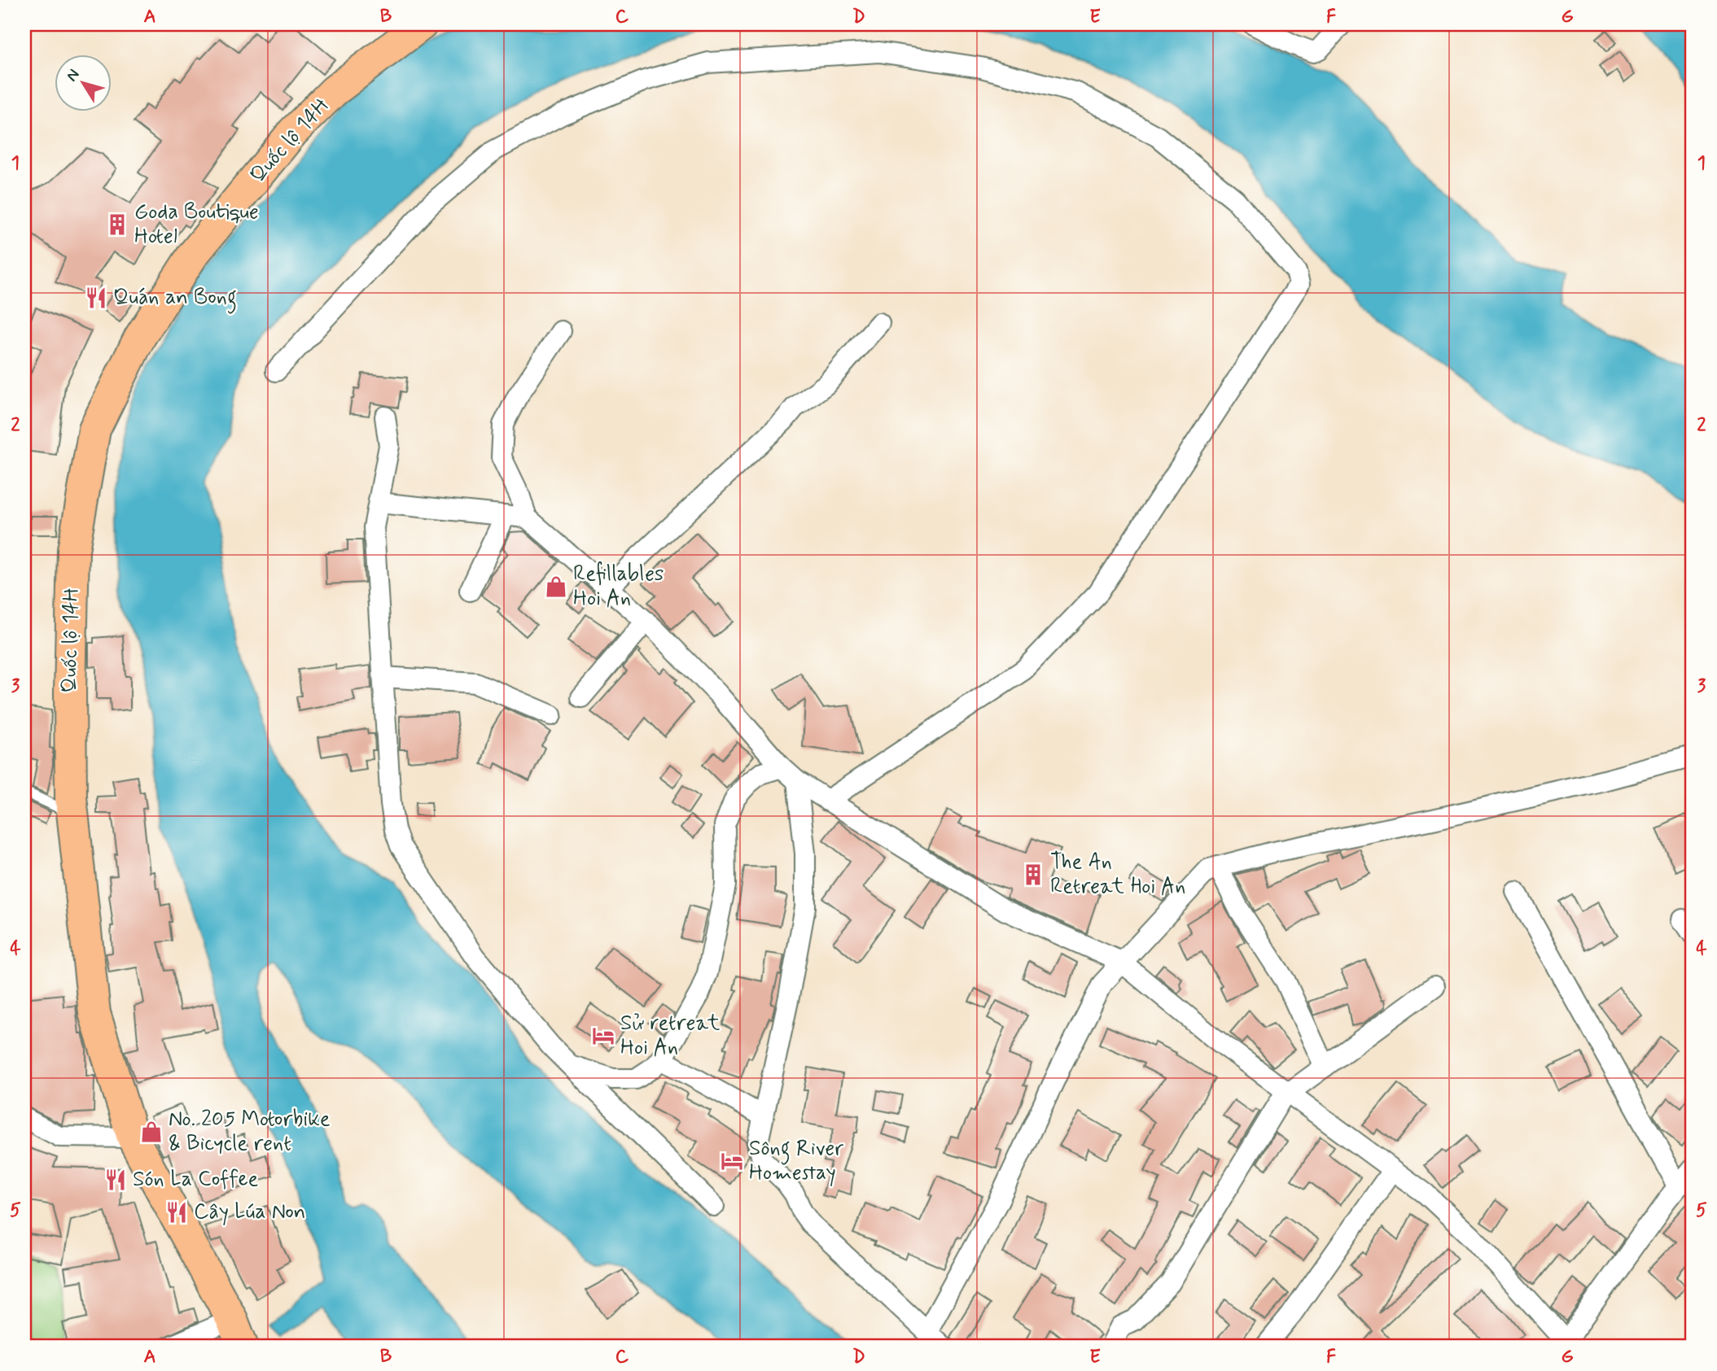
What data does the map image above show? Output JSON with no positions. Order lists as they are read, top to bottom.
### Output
{
  "streets": {
    "main road": ["Quốc lộ 14H"]
  },
  "places": {
    "building": ["Goda Boutique Hotel", "The An Retreat Hoi An"],
    "restaurant": ["Quán an Bong", "Són La Coffee", "Cây Lúa Non"],
    "shop": ["Refillables Hoi An", "No. 205 Motorbike & Bicycle rent"],
    "hotel": ["Sử retreat Hoi An", "Sông River Homestay"]
  },
  "north": "top left",
  "grid": {
    "columns": [
      "A",
      "B",
      "C",
      "D",
      "E",
      "F",
      "G"
    ],
    "rows": [
      "1",
      "2",
      "3",
      "4",
      "5"
    ]
  }
}
